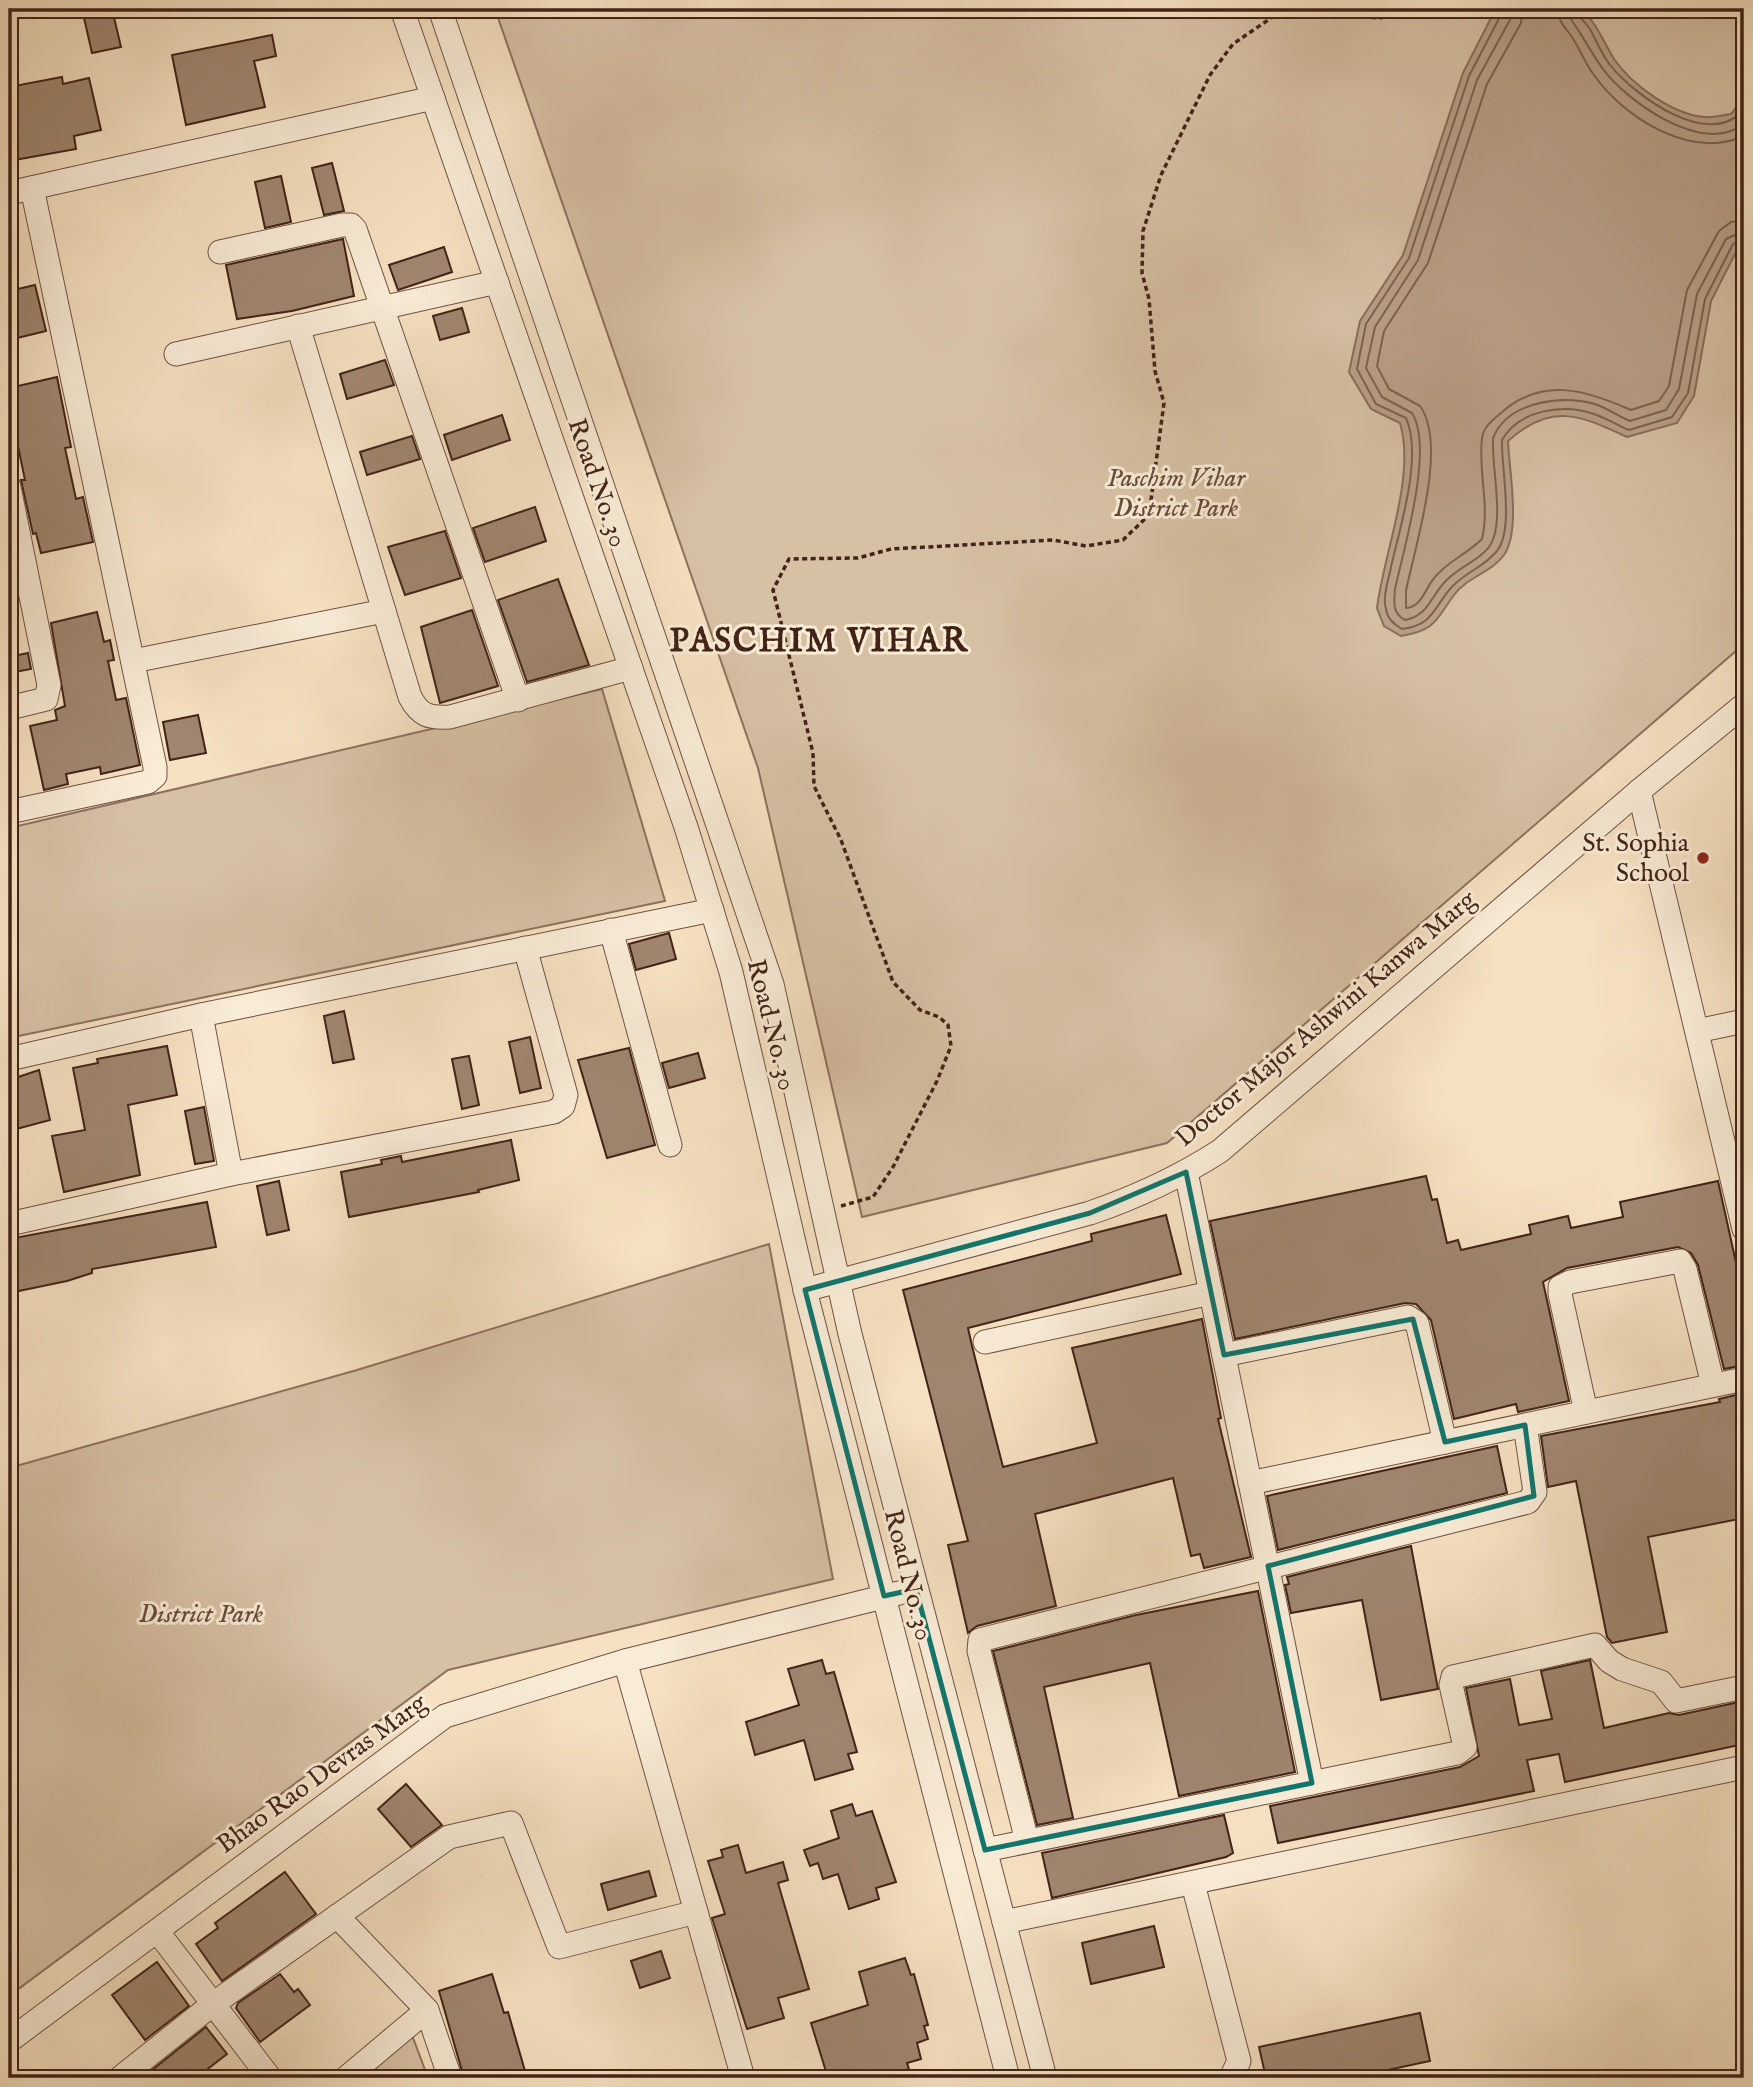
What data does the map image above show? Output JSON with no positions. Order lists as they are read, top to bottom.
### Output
{
  "streets": {
    "street": ["Road No. 30", "Doctor Major Ashwini Kanwa Marg", "Bhao Rao Devras Marg"]
  },
  "crossings": [
    ["Road No. 30", "Doctor Major Ashwini Kanwa Marg"],
    ["Road No. 30", "Bhao Rao Devras Marg"]
  ],
  "districts": ["PASCHIM VIHAR"],
  "parks": ["Paschim Vihar District Park", "District Park"],
  "places": ["St. Sophia School"]
}
